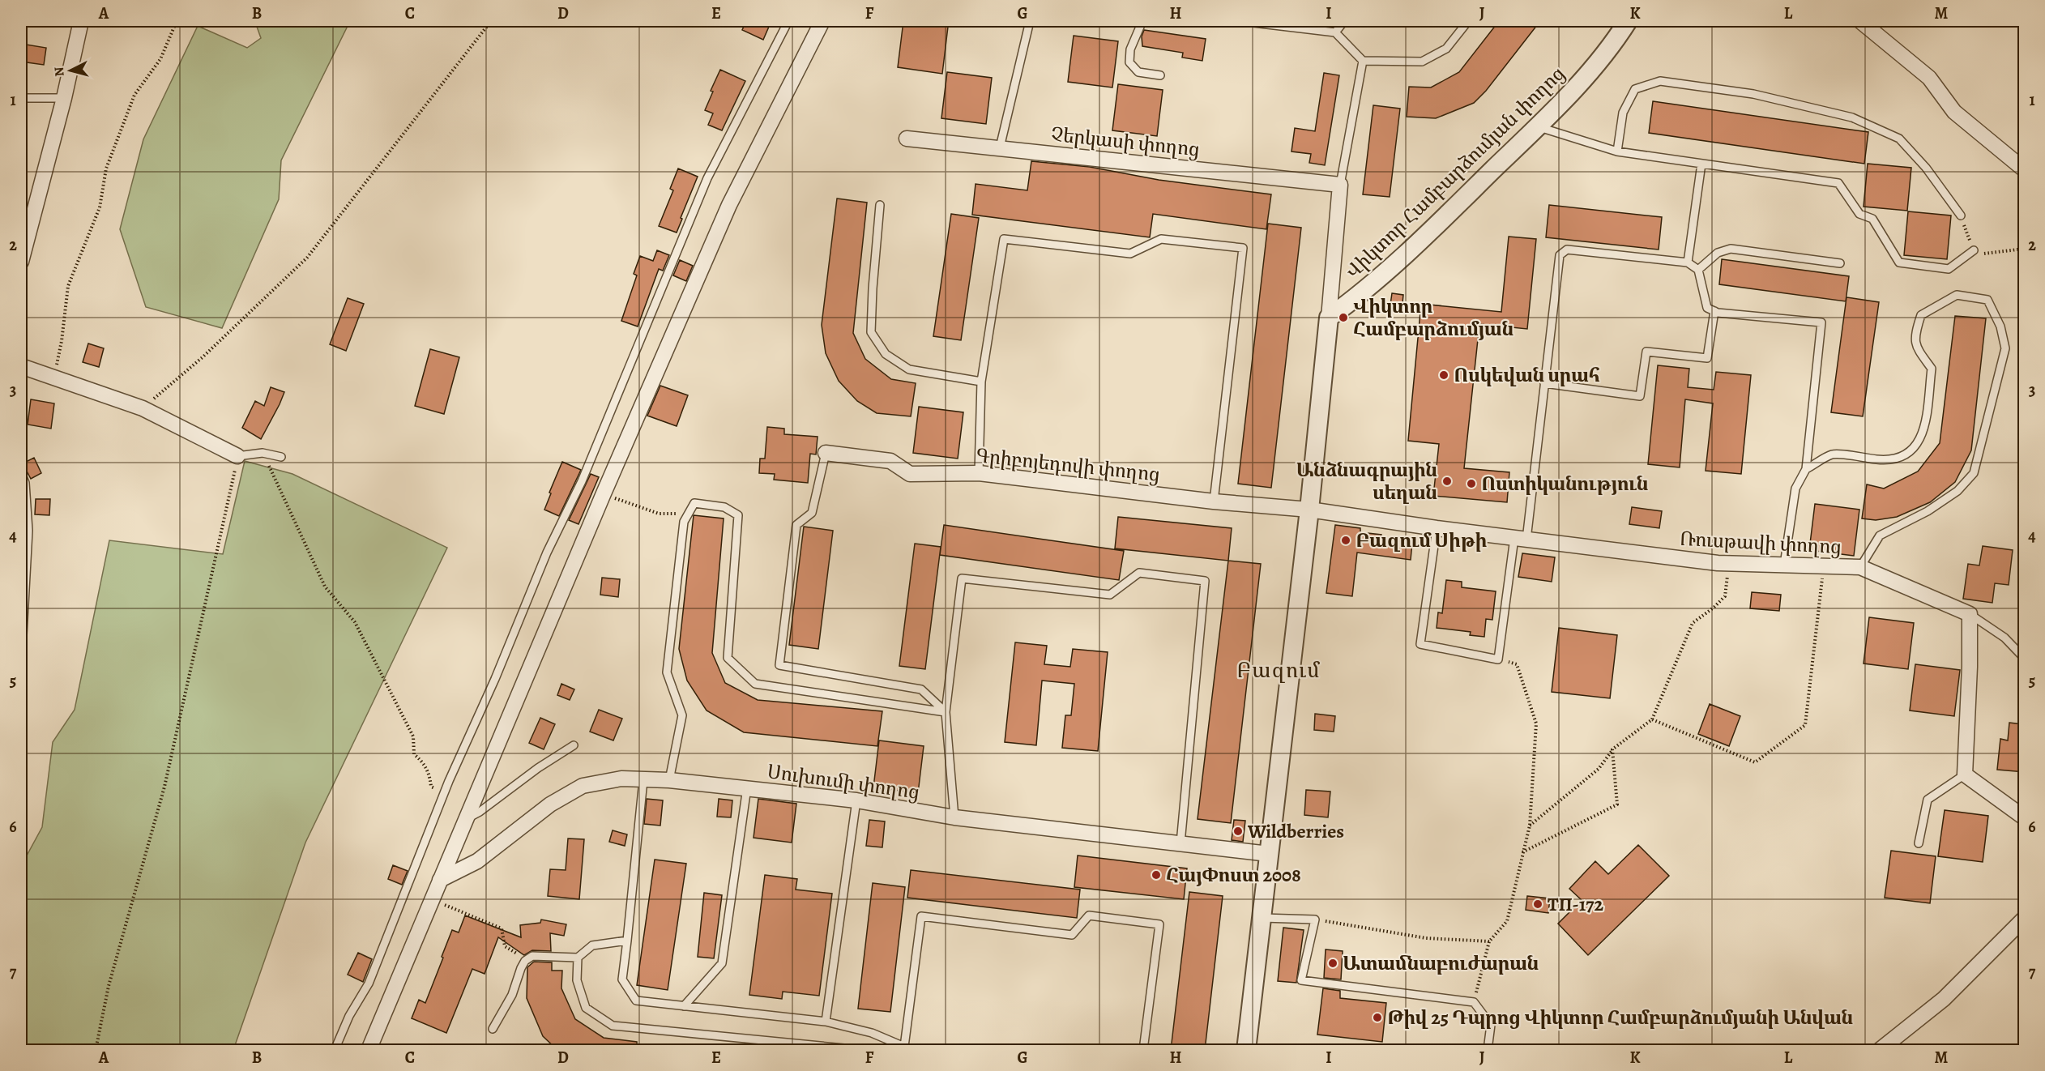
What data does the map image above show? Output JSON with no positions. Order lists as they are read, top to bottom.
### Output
{
  "streets": {
    "street": [
      "Չերկասի փողոց",
      "Վիկտոր Համբարձումյան փողոց",
      "Գրիբոյեդովի փողոց",
      "Ռուսթավի փողոց",
      "Սուխումի փողոց"
    ]
  },
  "crossings": [
    ["Գրիբոյեդովի փողոց", "Ռուսթավի փողոց"]
  ],
  "districts": ["Բազում"],
  "places": [
    "Վիկտոր Համբարձումյան",
    "Ոսկեվան սրահ",
    "Անձնագրային սեղան",
    "Ոստիկանություն",
    "Բազում Սիթի",
    "Wildberries",
    "ՀայՓոստ 2008",
    "ТП-172",
    "Ատամնաբուժարան",
    "Թիվ 25 Դպրոց Վիկտոր Համբարձումյանի Անվան"
  ],
  "north": "left",
  "grid": {
    "columns": [
      "A",
      "B",
      "C",
      "D",
      "E",
      "F",
      "G",
      "H",
      "I",
      "J",
      "K",
      "L",
      "M"
    ],
    "rows": [
      "1",
      "2",
      "3",
      "4",
      "5",
      "6",
      "7"
    ]
  }
}
